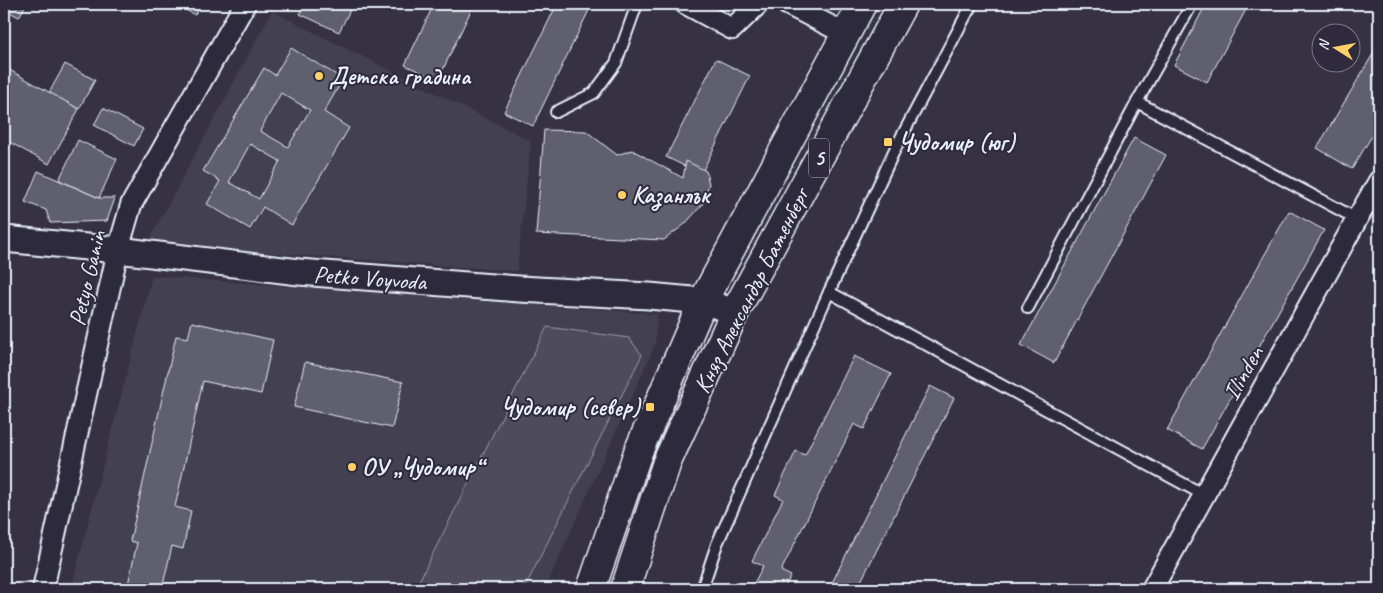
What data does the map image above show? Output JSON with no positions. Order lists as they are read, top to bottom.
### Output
{
  "streets": {
    "main road": ["5", "Княз Александър Батенберг"],
    "street": ["Petyo Ganin", "Petko Voyvoda", "Ilinden"]
  },
  "crossings": [
    ["Petyo Ganin", "Petko Voyvoda"],
    ["Petko Voyvoda", "Княз Александър Батенберг"]
  ],
  "places": {
    "other": ["Детска градина", "Казанлък", "ОУ „Чудомир“"],
    "transit": ["Чудомир (юг)", "Чудомир (север)"]
  },
  "north": "left"
}
